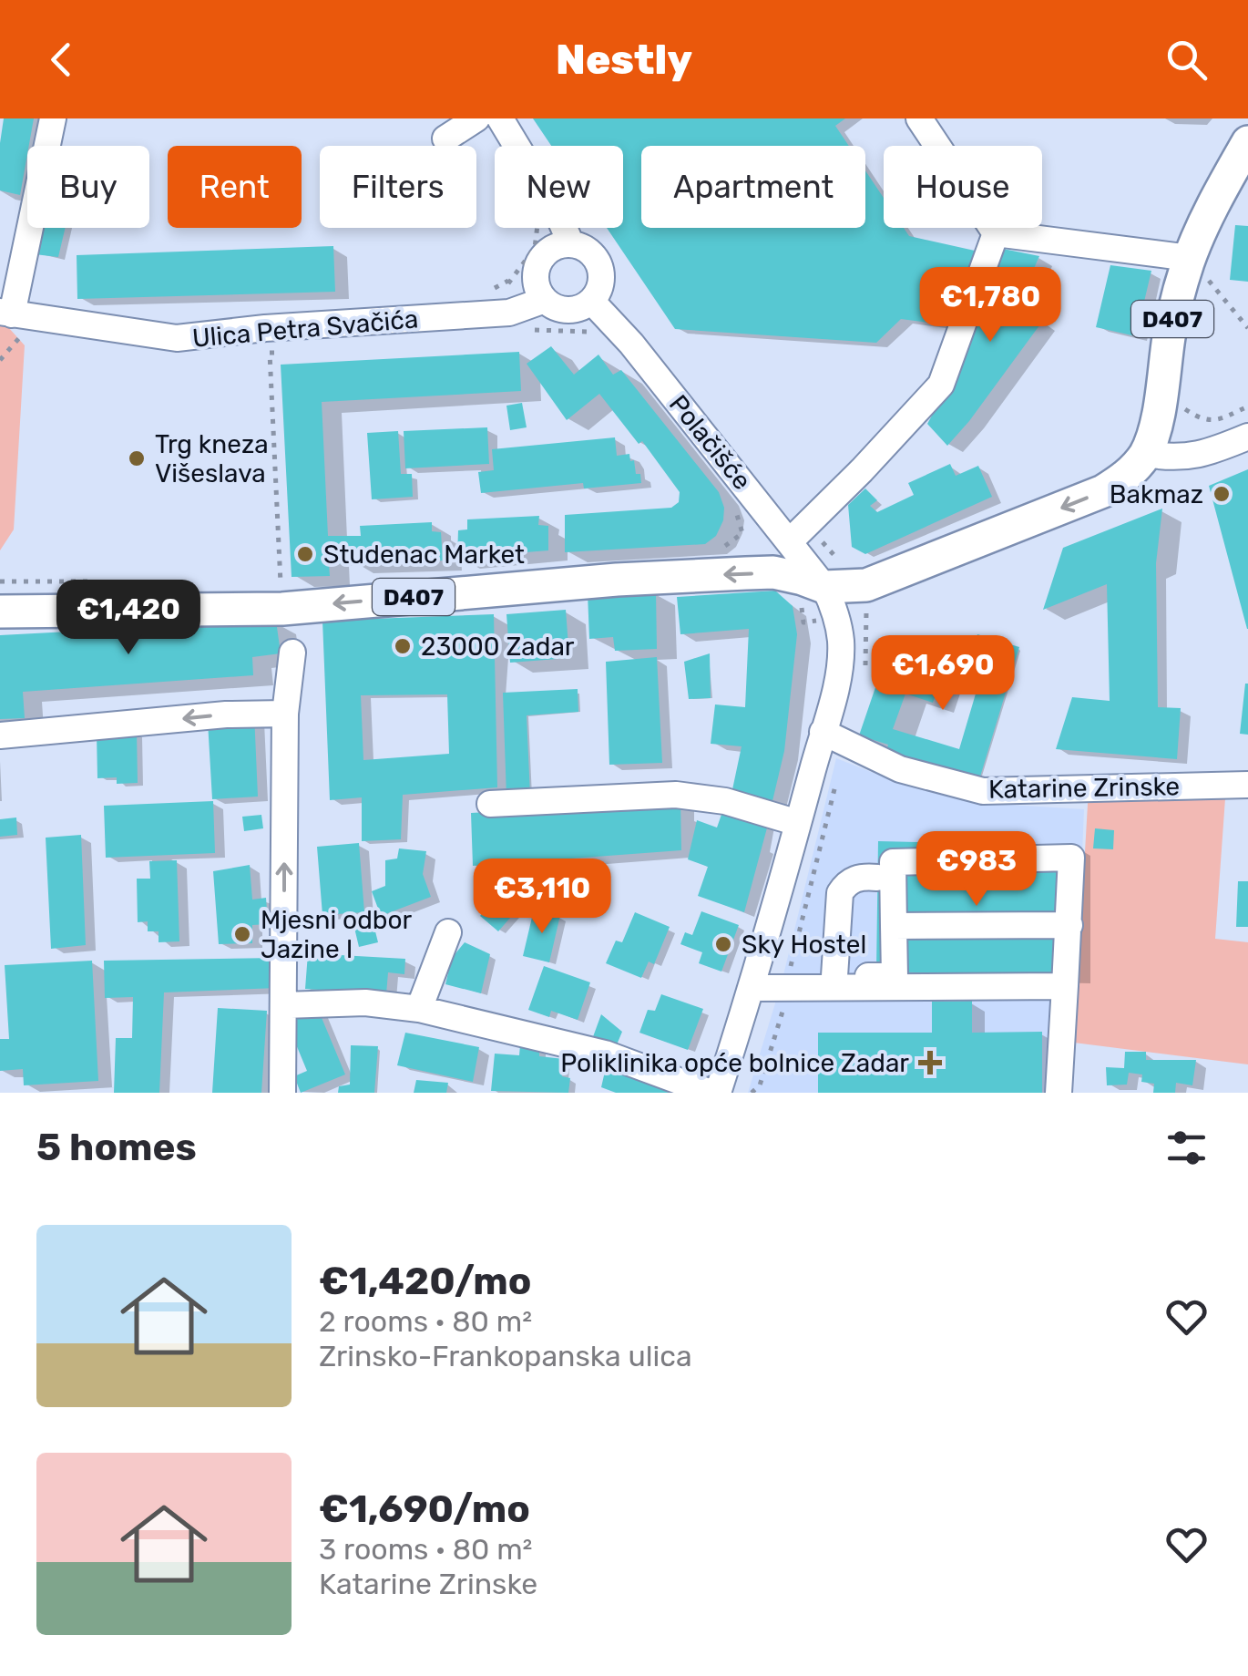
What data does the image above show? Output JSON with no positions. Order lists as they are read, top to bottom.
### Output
{
  "streets": {
    "main road": ["D407"],
    "street": ["Ulica Petra Svačića", "Polačišće", "Katarine Zrinske"]
  },
  "crossings": [
    ["D407", "Polačišće"],
    ["Ulica Petra Svačića", "Polačišće"],
    ["Polačišće", "Katarine Zrinske"]
  ],
  "places": {
    "other": [
      "Trg kneza Višeslava",
      "Bakmaz",
      "Studenac Market",
      "23000 Zadar",
      "Mjesni odbor Jazine I",
      "Sky Hostel"
    ],
    "health": ["Poliklinika opće bolnice Zadar"]
  },
  "page": {
    "header": "Nestly",
    "chip": [
      "Buy",
      "Rent",
      "Filters",
      "New",
      "Apartment",
      "House"
    ],
    "price": [
      "€1,780",
      "€1,420",
      "€1,690",
      "€983",
      "€3,110"
    ],
    "heading": "5 homes",
    "list": [
      {
        "name": "€1,420/mo",
        "note": "2 rooms · 80 m² · Zrinsko-Frankopanska ulica"
      },
      {
        "name": "€1,690/mo",
        "note": "3 rooms · 80 m² · Katarine Zrinske"
      }
    ]
  }
}
